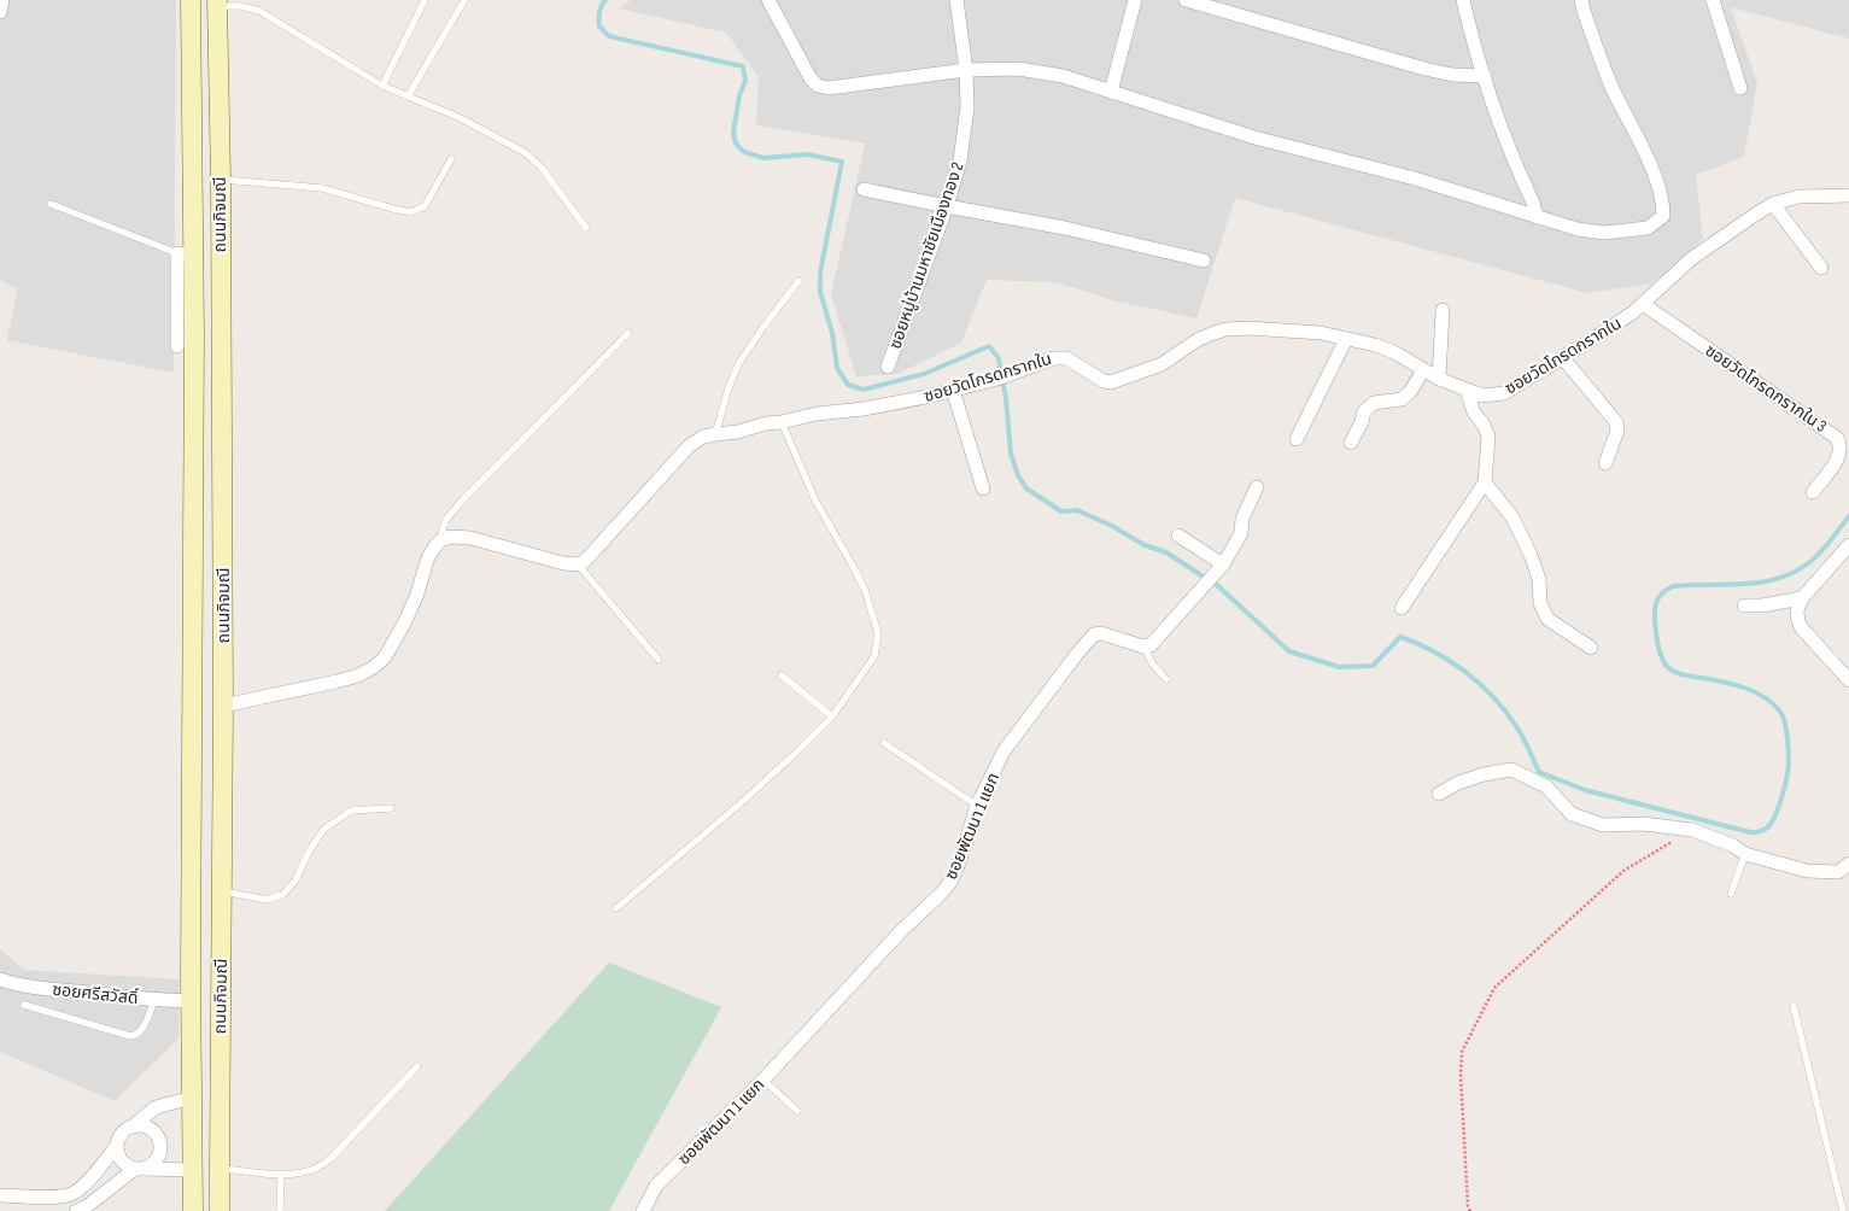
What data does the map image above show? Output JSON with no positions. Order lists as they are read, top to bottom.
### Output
{
  "streets": {
    "main road": ["ถนนกิจมณี"],
    "street": [
      "ซอยหมู่บ้านมหาชัยเมืองทอง 2",
      "ซอยวัดโกรดกรากใน",
      "ซอยวัดโกรดกรากใน 3",
      "ซอยพัฒนา 1 แยก",
      "ซอยศรีสวัสดิ์"
    ]
  },
  "crossings": [
    ["ถนนกิจมณี", "ซอยศรีสวัสดิ์"],
    ["ซอยวัดโกรดกรากใน", "ซอยวัดโกรดกรากใน 3"]
  ]
}
